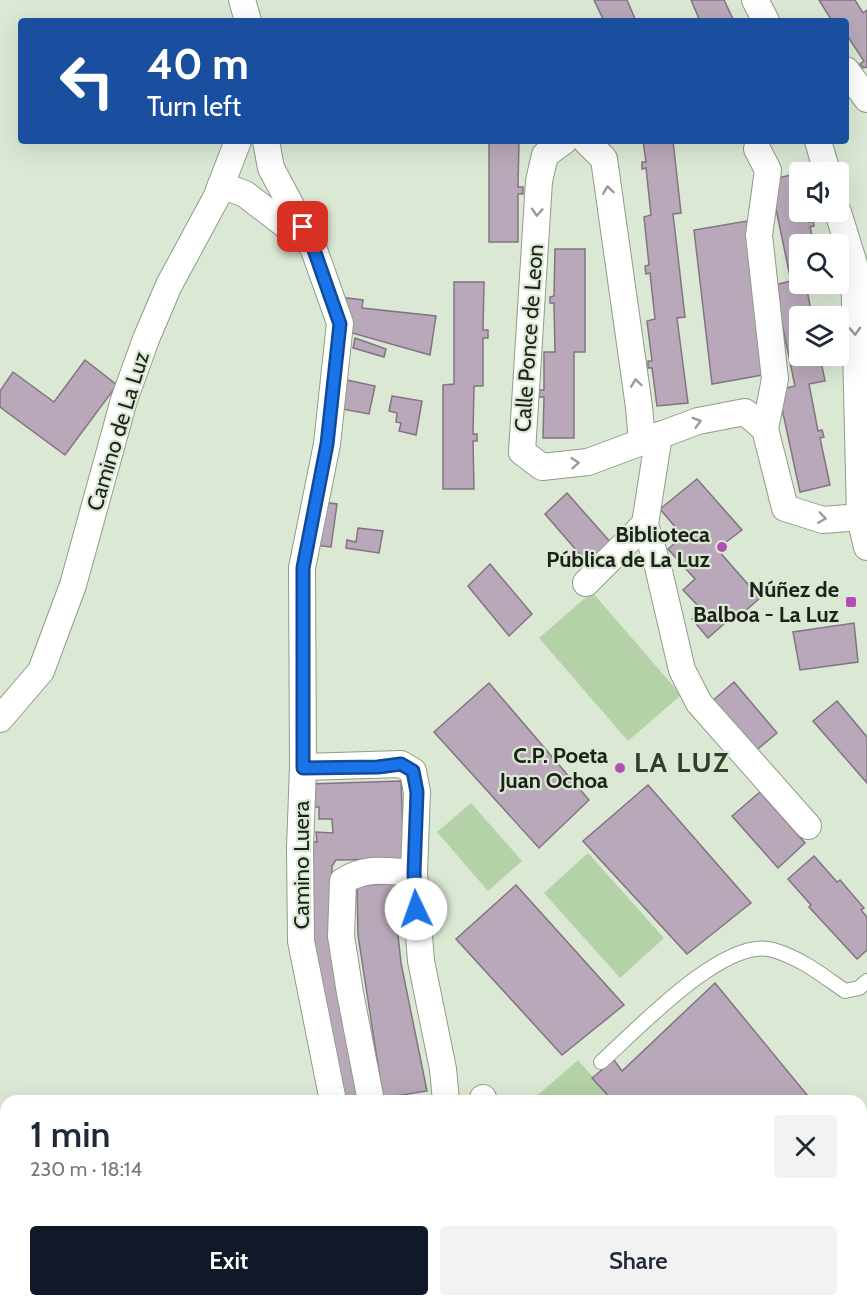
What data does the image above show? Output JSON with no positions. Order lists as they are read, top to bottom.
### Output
{
  "streets": {
    "street": ["Calle Ponce de Leon", "Camino de La Luz", "Camino Luera"]
  },
  "districts": ["LA LUZ"],
  "places": {
    "other": ["Biblioteca Pública de La Luz", "C.P. Poeta Juan Ochoa"],
    "transit": ["Núñez de Balboa - La Luz"]
  },
  "page": {
    "turn": ["40 m", "Turn left"],
    "heading": ["1 min", "230 m · 18:14"],
    "buttons": ["Exit", "Share"]
  }
}
